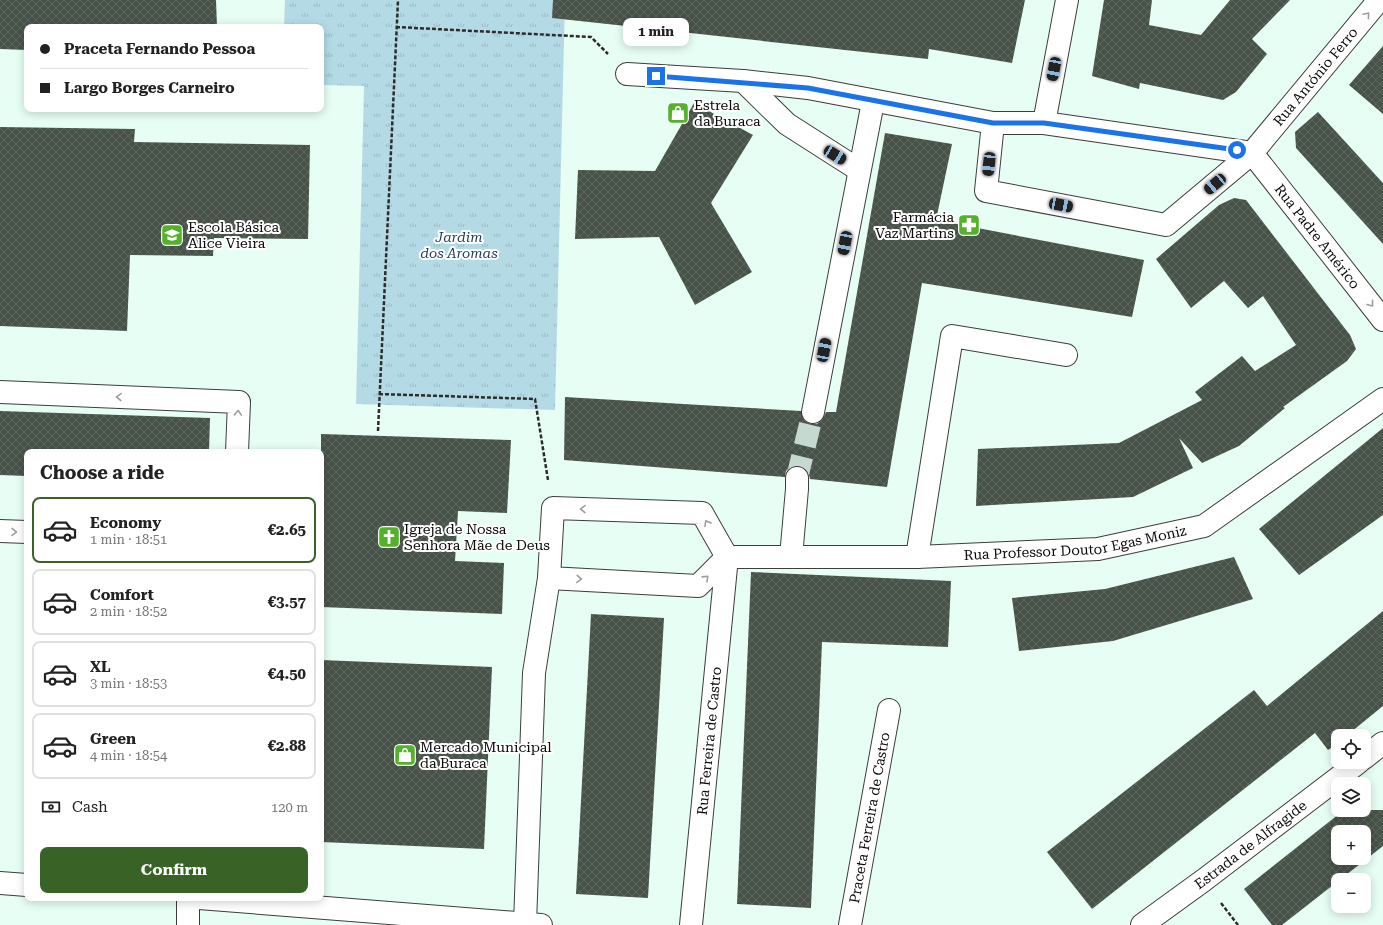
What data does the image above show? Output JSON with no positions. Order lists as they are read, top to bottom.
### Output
{
  "streets": {
    "street": [
      "Rua António Ferro",
      "Rua Padre Américo",
      "Rua Professor Doutor Egas Moniz",
      "Rua Ferreira de Castro",
      "Praceta Ferreira de Castro",
      "Estrada de Alfragide"
    ]
  },
  "crossings": [
    ["Rua António Ferro", "Rua Padre Américo"],
    ["Rua Professor Doutor Egas Moniz", "Rua Ferreira de Castro"]
  ],
  "one_way": ["Rua António Ferro", "Rua Padre Américo"],
  "parks": ["Jardim dos Aromas"],
  "places": {
    "shop": ["Estrela da Buraca", "Mercado Municipal da Buraca"],
    "pharmacy": ["Farmácia Vaz Martins"],
    "school or university": ["Escola Básica Alice Vieira"],
    "church": ["Igreja de Nossa Senhora Mãe de Deus"]
  },
  "page": {
    "bubble": "1 min",
    "banner": ["Praceta Fernando Pessoa", "Largo Borges Carneiro"],
    "heading": "Choose a ride",
    "list": [
      {
        "name": "Economy",
        "note": "1 min · 18:51",
        "value": "€2.65"
      },
      {
        "name": "Comfort",
        "note": "2 min · 18:52",
        "value": "€3.57"
      },
      {
        "name": "XL",
        "note": "3 min · 18:53",
        "value": "€4.50"
      },
      {
        "name": "Green",
        "note": "4 min · 18:54",
        "value": "€2.88"
      }
    ],
    "map_buttons": ["+", "−"],
    "pay": ["Cash", "120 m"],
    "buttons": "Confirm"
  }
}
